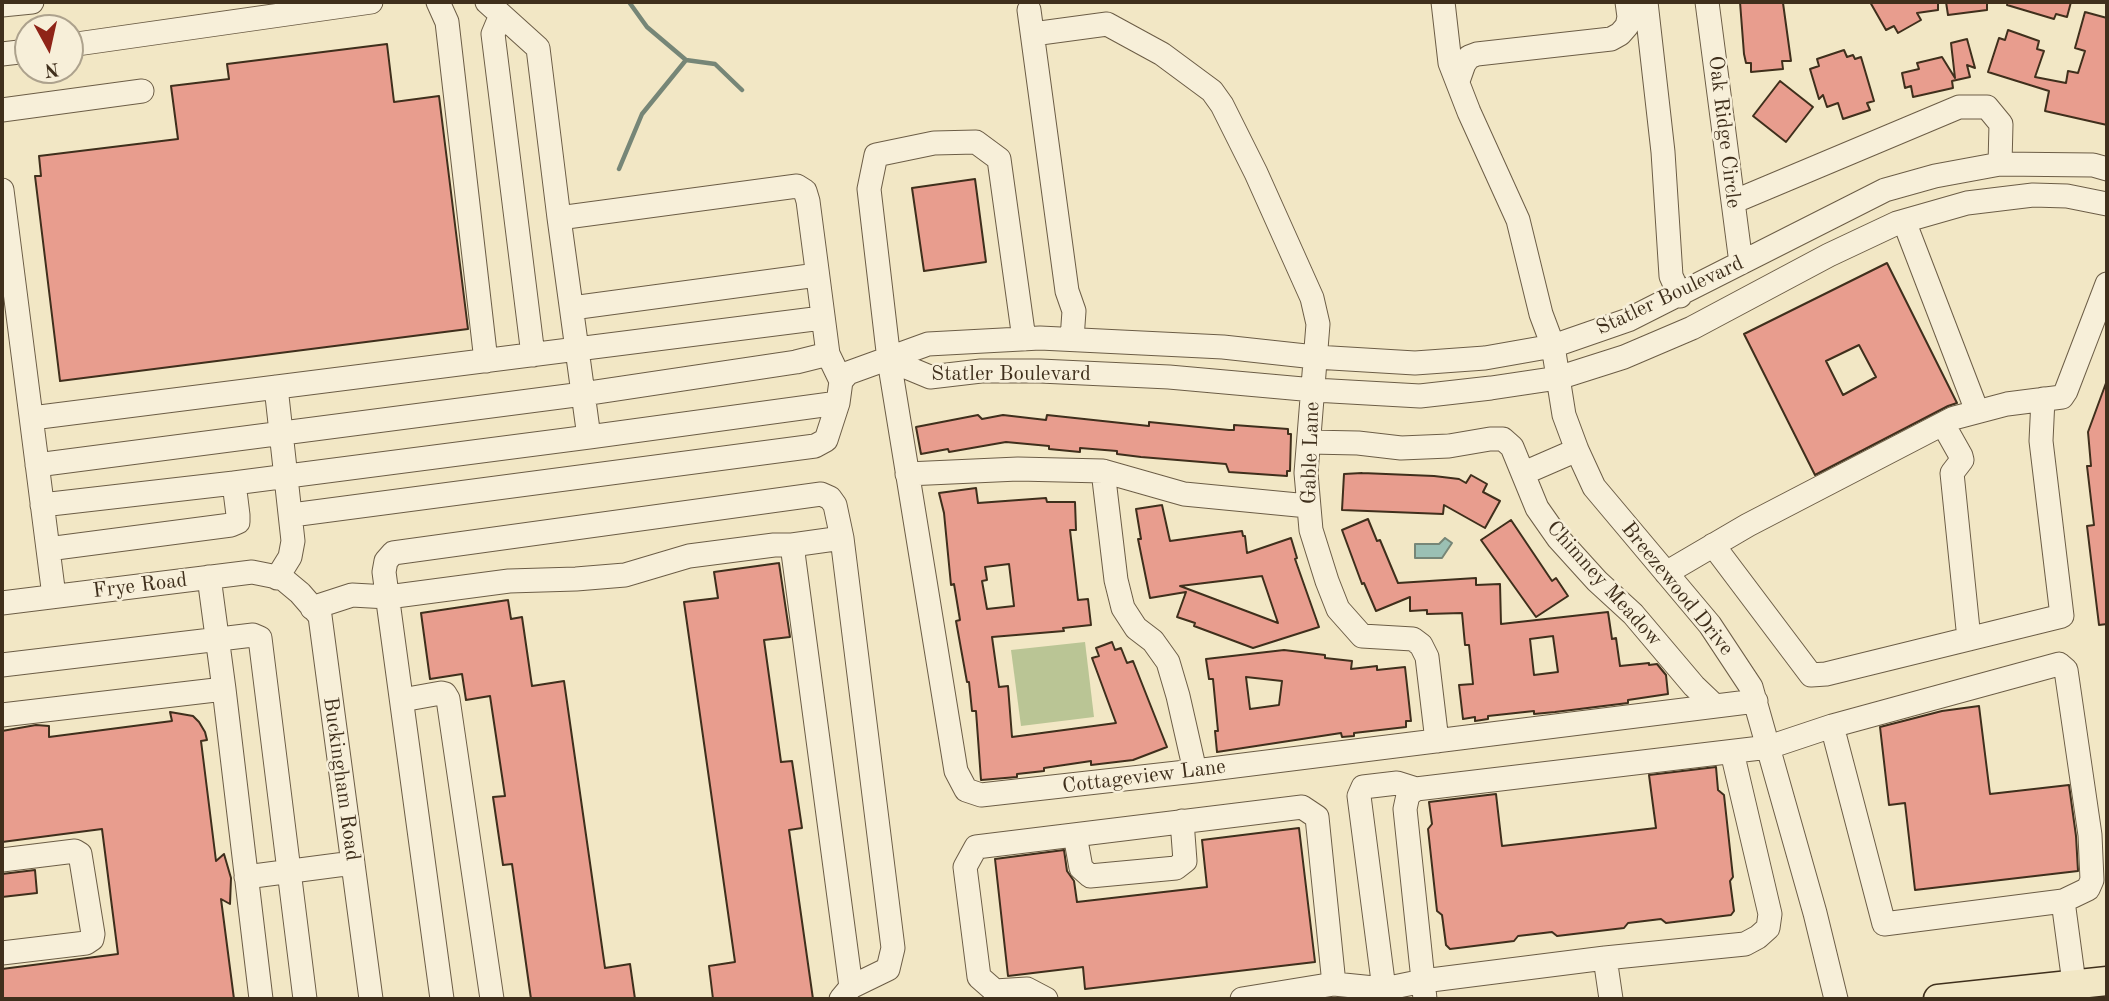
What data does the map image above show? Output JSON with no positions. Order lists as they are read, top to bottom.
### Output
{
  "streets": {
    "street": [
      "Oak Ridge Circle",
      "Statler Boulevard",
      "Gable Lane",
      "Chimney Meadow",
      "Frye Road",
      "Breezewood Drive",
      "Cottageview Lane",
      "Buckingham Road"
    ]
  },
  "crossings": [
    ["Oak Ridge Circle", "Statler Boulevard"],
    ["Statler Boulevard", "Gable Lane"],
    ["Statler Boulevard", "Breezewood Drive"],
    ["Statler Boulevard", "Cottageview Lane"],
    ["Gable Lane", "Chimney Meadow"],
    ["Gable Lane", "Cottageview Lane"],
    ["Chimney Meadow", "Cottageview Lane"],
    ["Frye Road", "Buckingham Road"],
    ["Breezewood Drive", "Cottageview Lane"]
  ],
  "north": "bottom"
}
